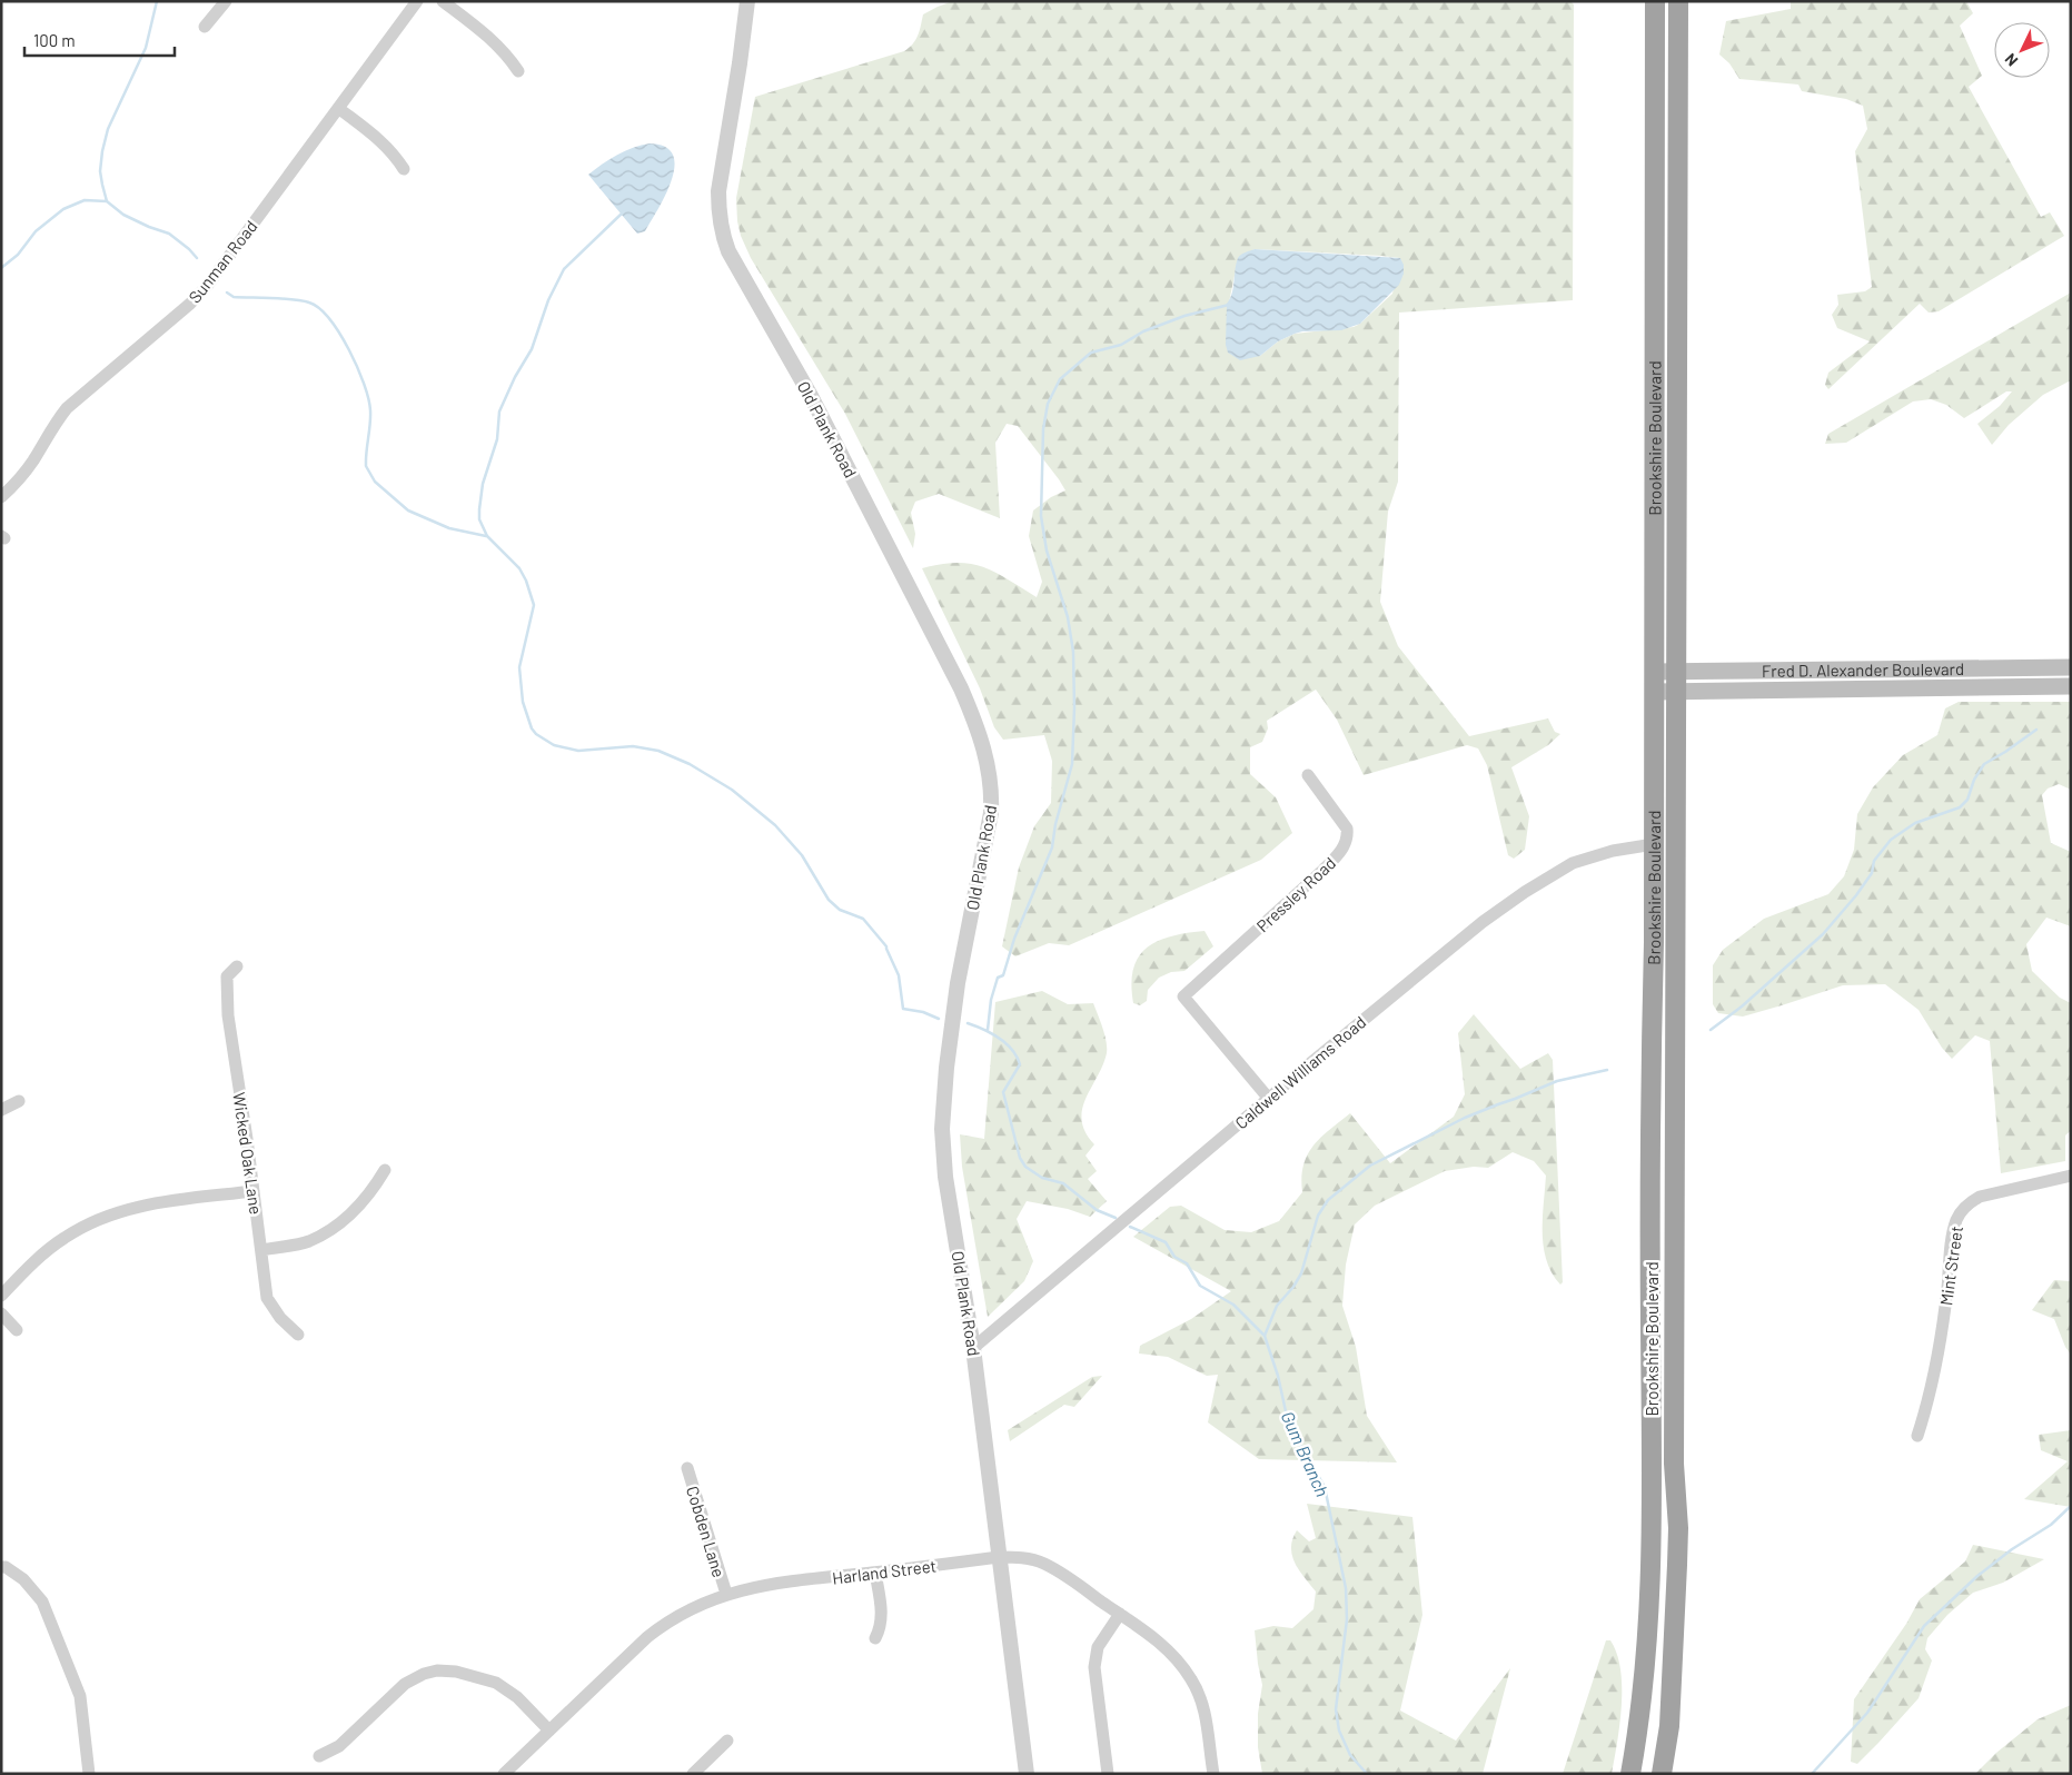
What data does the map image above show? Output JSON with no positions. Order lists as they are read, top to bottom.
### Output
{
  "streets": {
    "highway": ["Brookshire Boulevard"],
    "main road": ["Fred D. Alexander Boulevard"],
    "street": [
      "Sunman Road",
      "Old Plank Road",
      "Pressley Road",
      "Caldwell Williams Road",
      "Wicked Oak Lane",
      "Mint Street",
      "Cobden Lane",
      "Harland Street"
    ]
  },
  "crossings": [
    ["Old Plank Road", "Caldwell Williams Road"],
    ["Old Plank Road", "Harland Street"],
    ["Brookshire Boulevard", "Fred D. Alexander Boulevard"],
    ["Brookshire Boulevard", "Caldwell Williams Road"],
    ["Pressley Road", "Caldwell Williams Road"],
    ["Cobden Lane", "Harland Street"]
  ],
  "water": ["Gum Branch"],
  "scale_bar": "100 m",
  "north": "bottom left"
}
